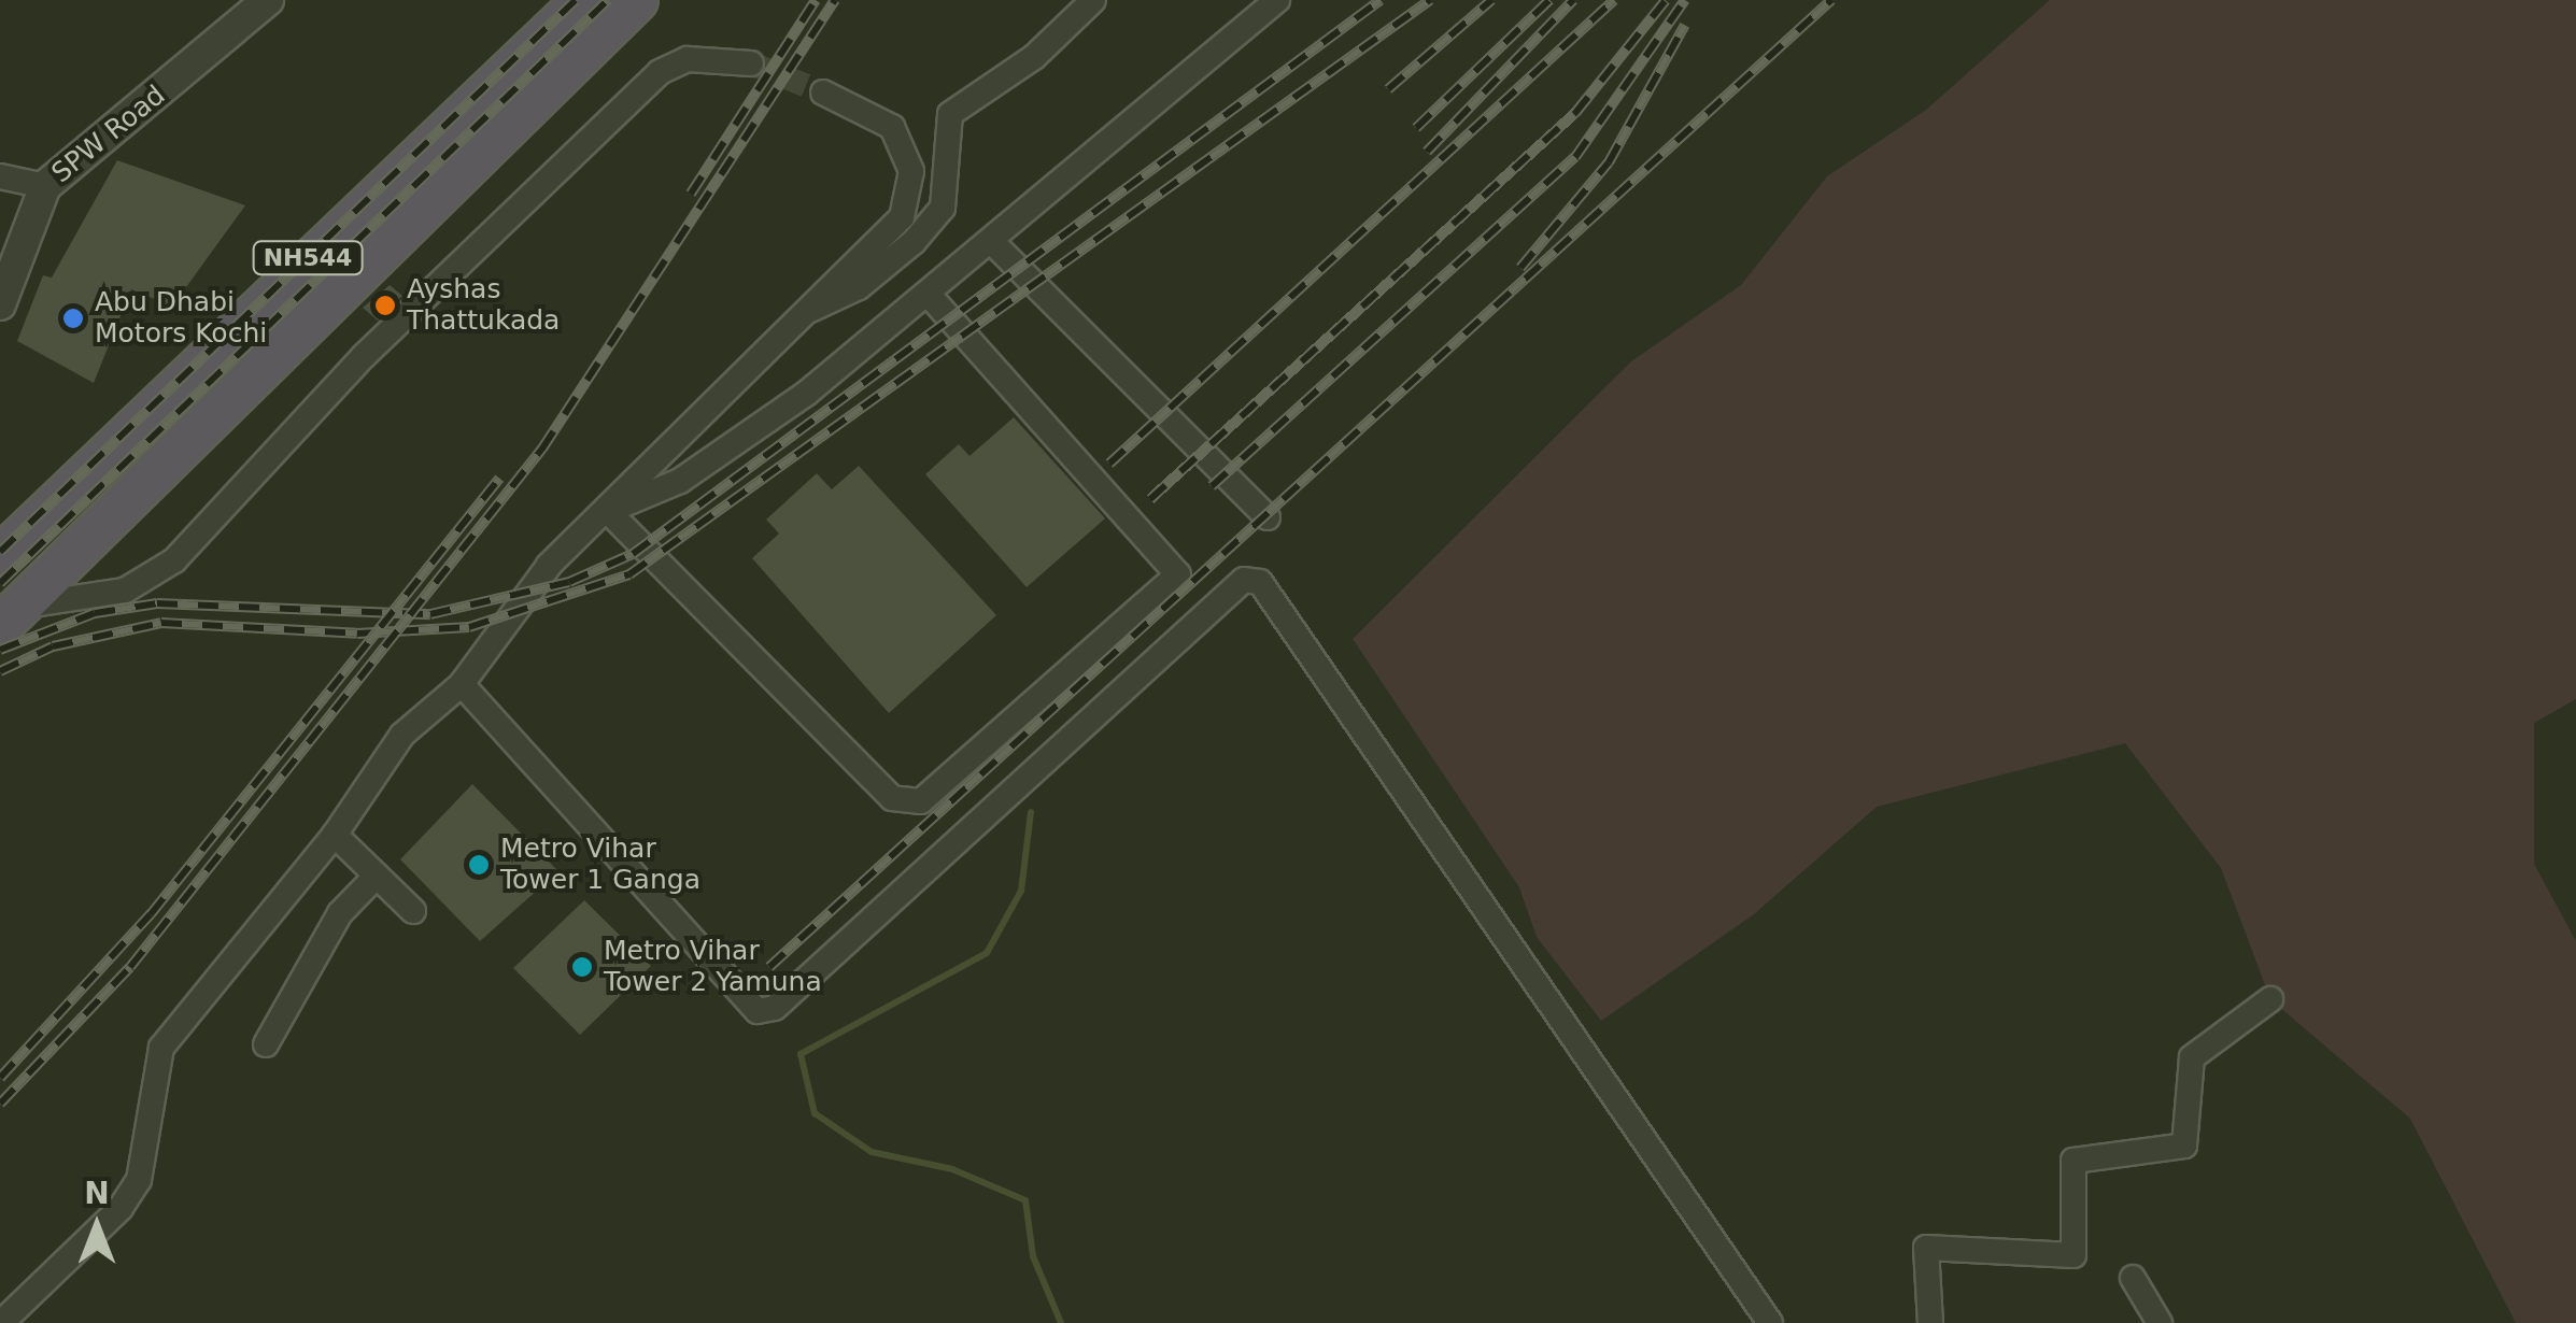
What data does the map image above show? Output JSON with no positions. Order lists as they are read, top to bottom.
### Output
{
  "streets": {
    "highway": ["NH544"],
    "street": ["SPW Road"]
  },
  "places": [
    "Ayshas Thattukada",
    "Abu Dhabi Motors Kochi",
    "Metro Vihar Tower 1 Ganga",
    "Metro Vihar Tower 2 Yamuna"
  ],
  "north": "top"
}
